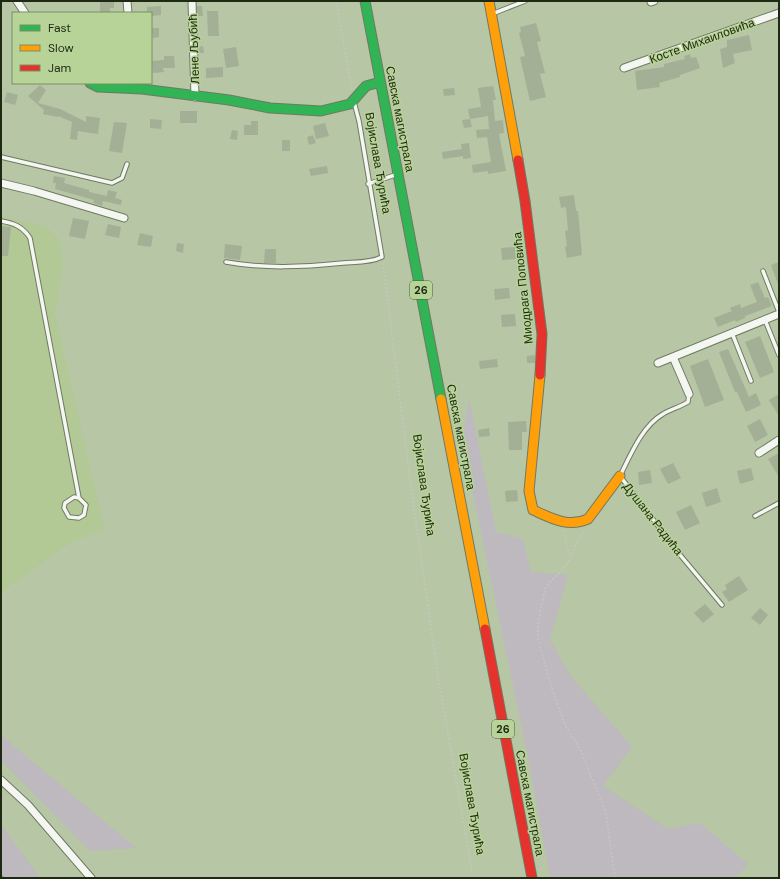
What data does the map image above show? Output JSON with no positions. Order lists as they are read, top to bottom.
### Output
{
  "streets": {
    "street": [
      "Косте Михаиловића",
      "Лене Љубић",
      "Савска магистрала",
      "Војислава Ђурића",
      "Миодрага Поповића",
      "26",
      "Душана Радића"
    ]
  },
  "crossings": [
    ["Лене Љубић", "Војислава Ђурића"],
    ["Савска магистрала", "Војислава Ђурића"]
  ],
  "legend": ["Fast", "Slow", "Jam"]
}
